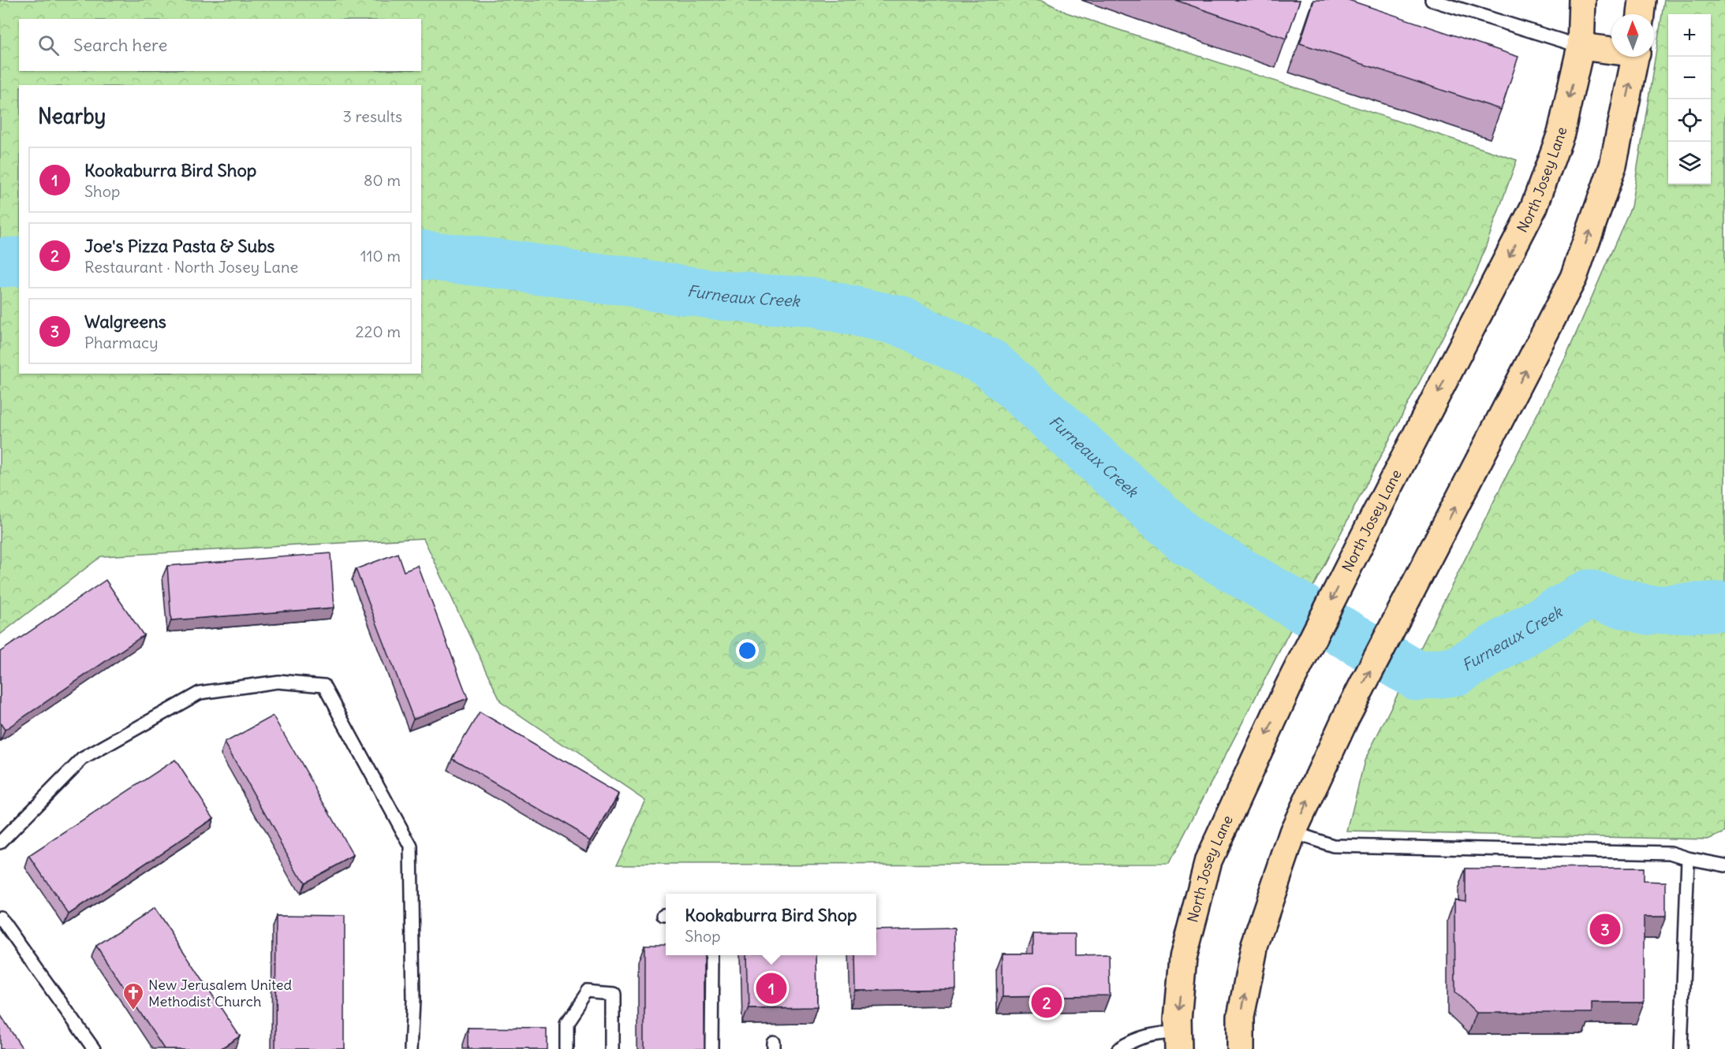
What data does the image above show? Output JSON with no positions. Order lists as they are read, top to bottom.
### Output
{
  "streets": {
    "main road": ["North Josey Lane"]
  },
  "water": ["Furneaux Creek"],
  "places": {
    "church": ["New Jerusalem United Methodist Church"]
  },
  "north": "top",
  "page": {
    "map_buttons": ["+", "−"],
    "search": "Search here",
    "heading": ["Nearby", "3 results"],
    "list": [
      {
        "mark": "1",
        "name": "Kookaburra Bird Shop",
        "note": "Shop",
        "value": "80 m"
      },
      {
        "mark": "2",
        "name": "Joe's Pizza Pasta & Subs",
        "note": "Restaurant · North Josey Lane",
        "value": "110 m"
      },
      {
        "mark": "3",
        "name": "Walgreens",
        "note": "Pharmacy",
        "value": "220 m"
      }
    ],
    "popup": ["Kookaburra Bird Shop", "Shop"],
    "pins": ["3", "1", "2"]
  }
}
